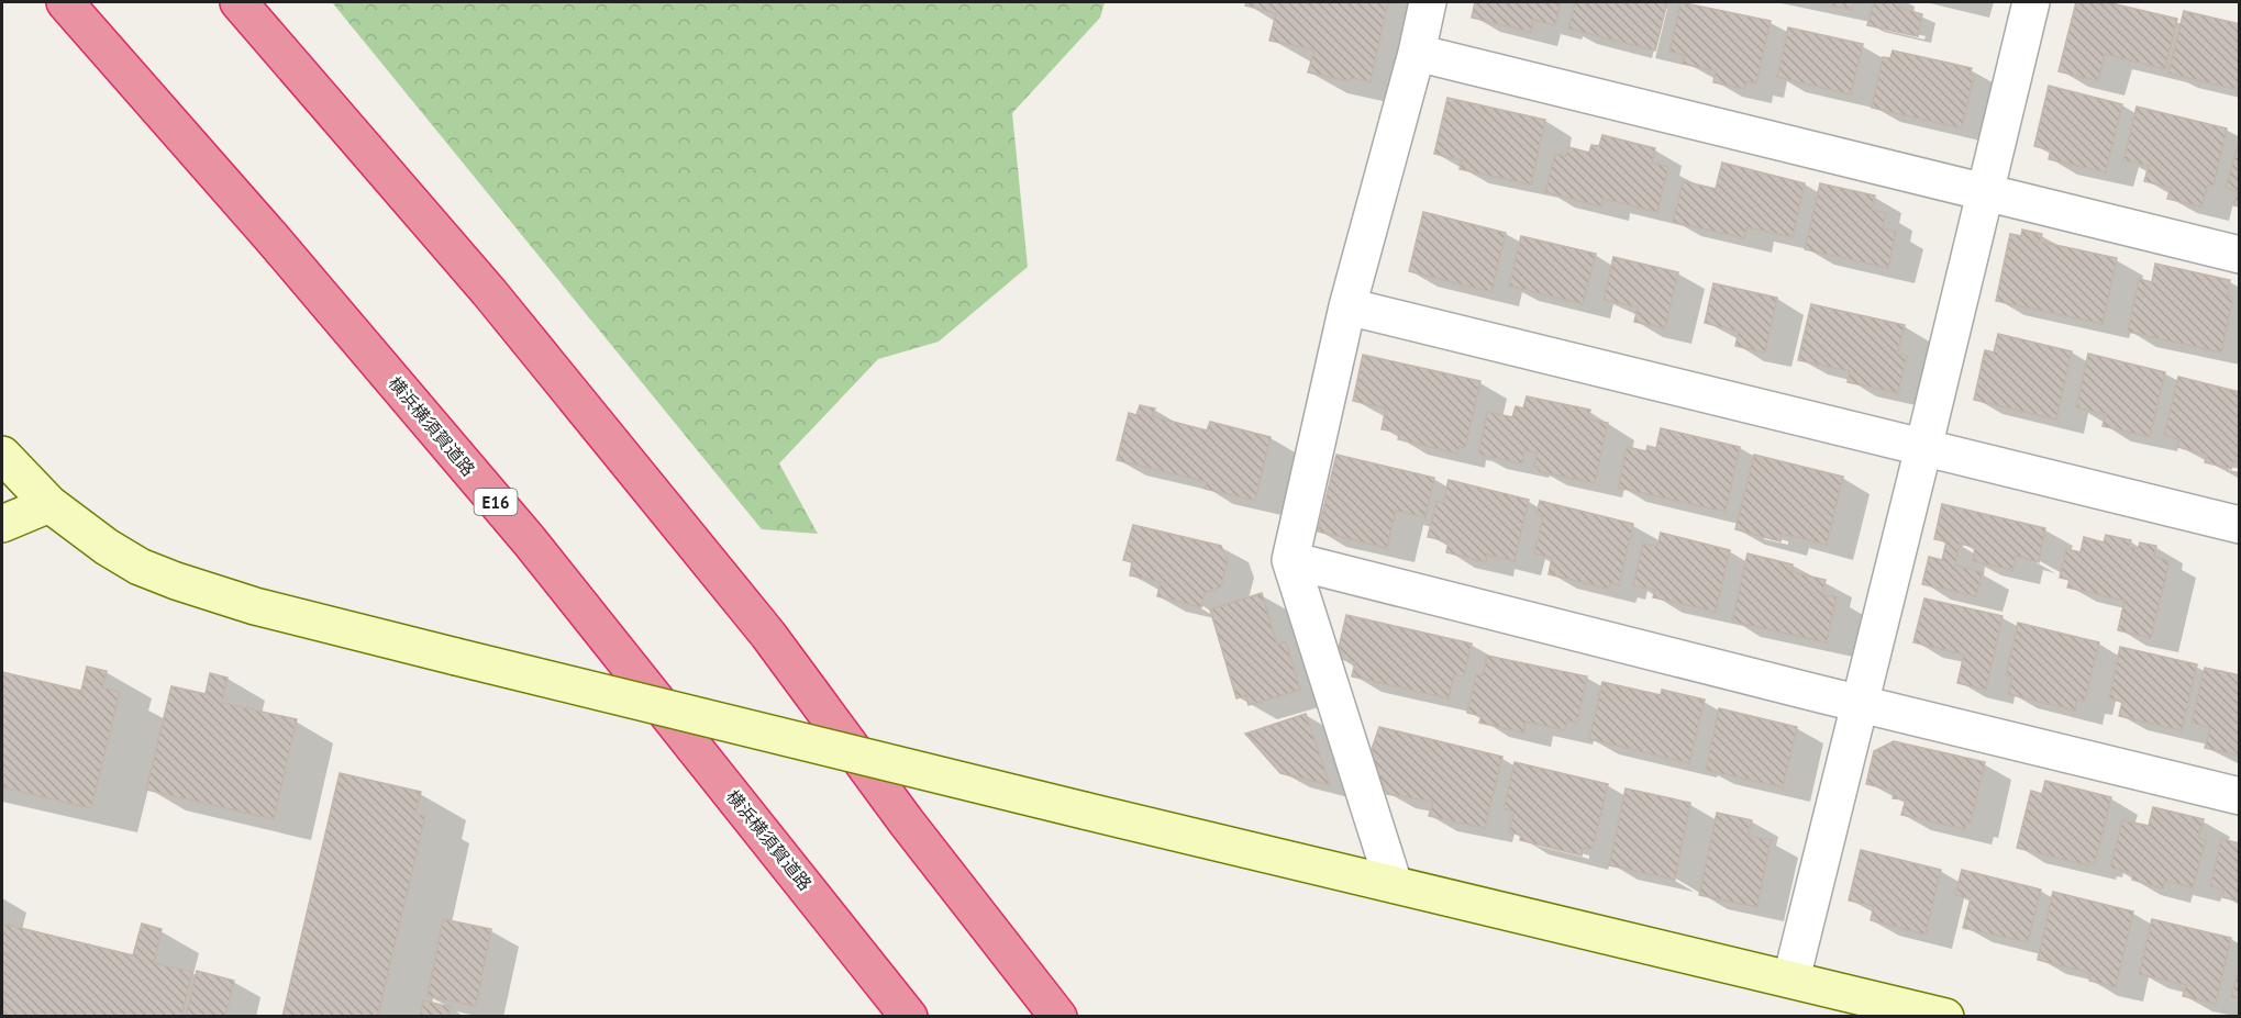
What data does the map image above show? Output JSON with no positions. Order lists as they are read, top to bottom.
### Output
{
  "streets": {
    "highway": ["横浜横須賀道路", "E16"]
  }
}
